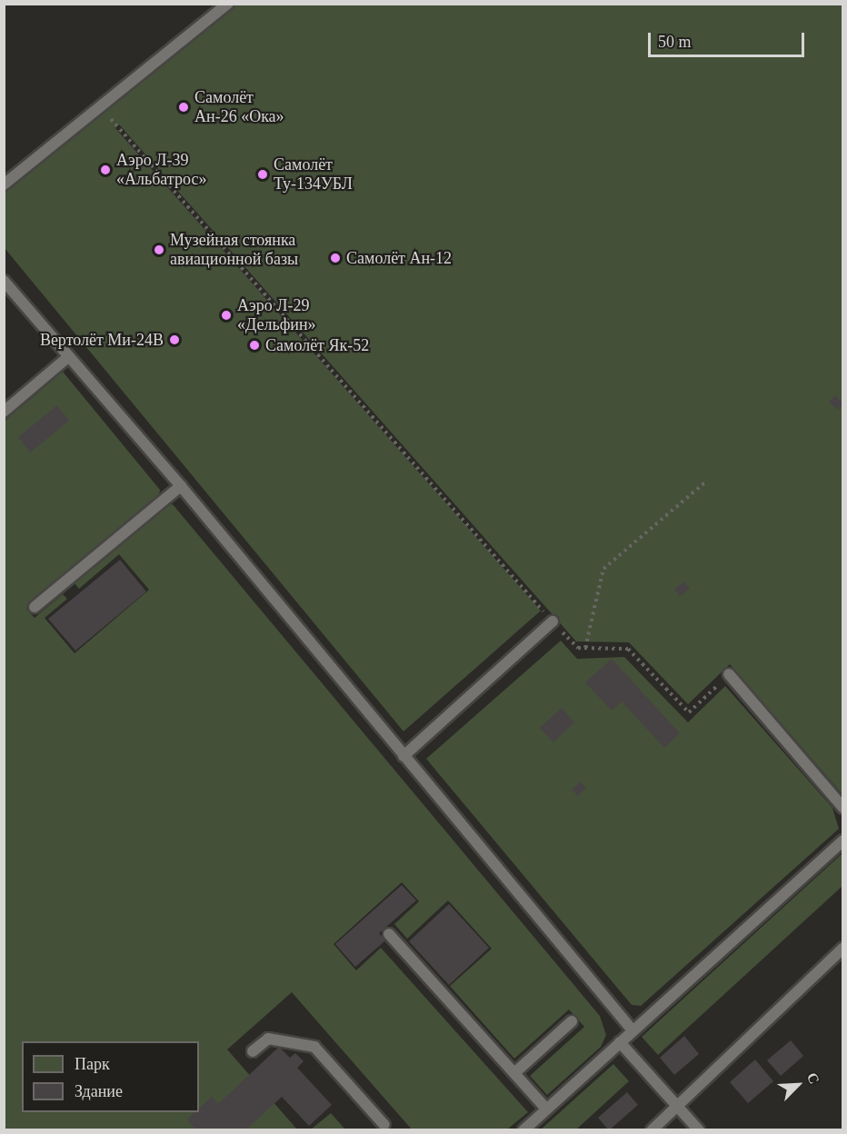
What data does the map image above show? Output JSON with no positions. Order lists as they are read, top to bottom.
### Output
{
  "places": [
    "Самолёт Ан-26 «Ока»",
    "Аэро Л-39 «Альбатрос»",
    "Самолёт Ту-134УБЛ",
    "Музейная стоянка авиационной базы",
    "Самолёт Ан-12",
    "Аэро Л-29 «Дельфин»",
    "Вертолёт Ми-24В",
    "Самолёт Як-52"
  ],
  "legend": ["Парк", "Здание"],
  "scale_bar": "50 m",
  "north": "top right"
}
